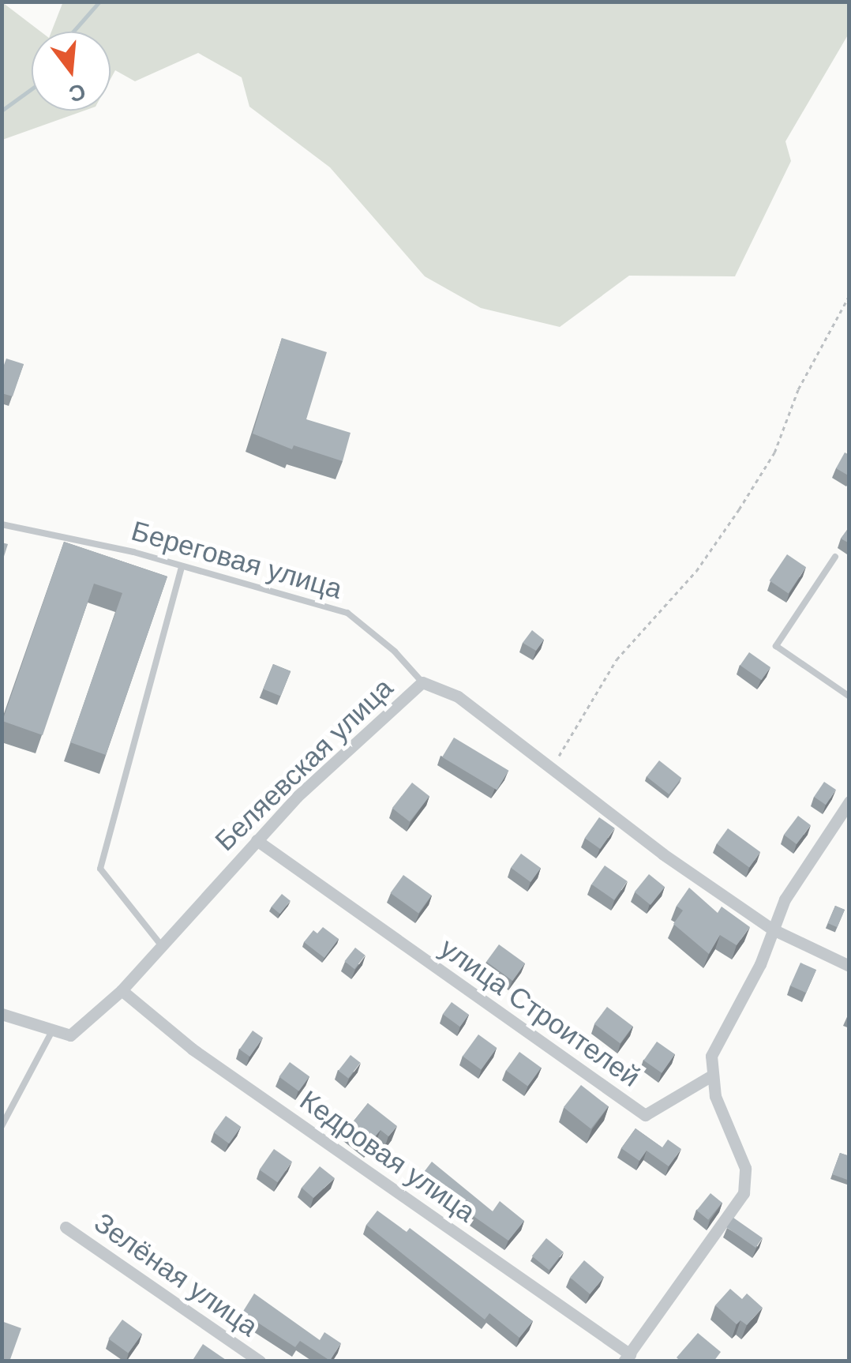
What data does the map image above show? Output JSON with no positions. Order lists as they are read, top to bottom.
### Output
{
  "streets": {
    "street": [
      "Беляевская улица",
      "улица Строителей",
      "Кедровая улица",
      "Зелёная улица"
    ],
    "lane": ["Береговая улица"]
  },
  "crossings": [
    ["Береговая улица", "Беляевская улица"],
    ["Беляевская улица", "улица Строителей"],
    ["Беляевская улица", "Кедровая улица"]
  ],
  "north": "bottom"
}
